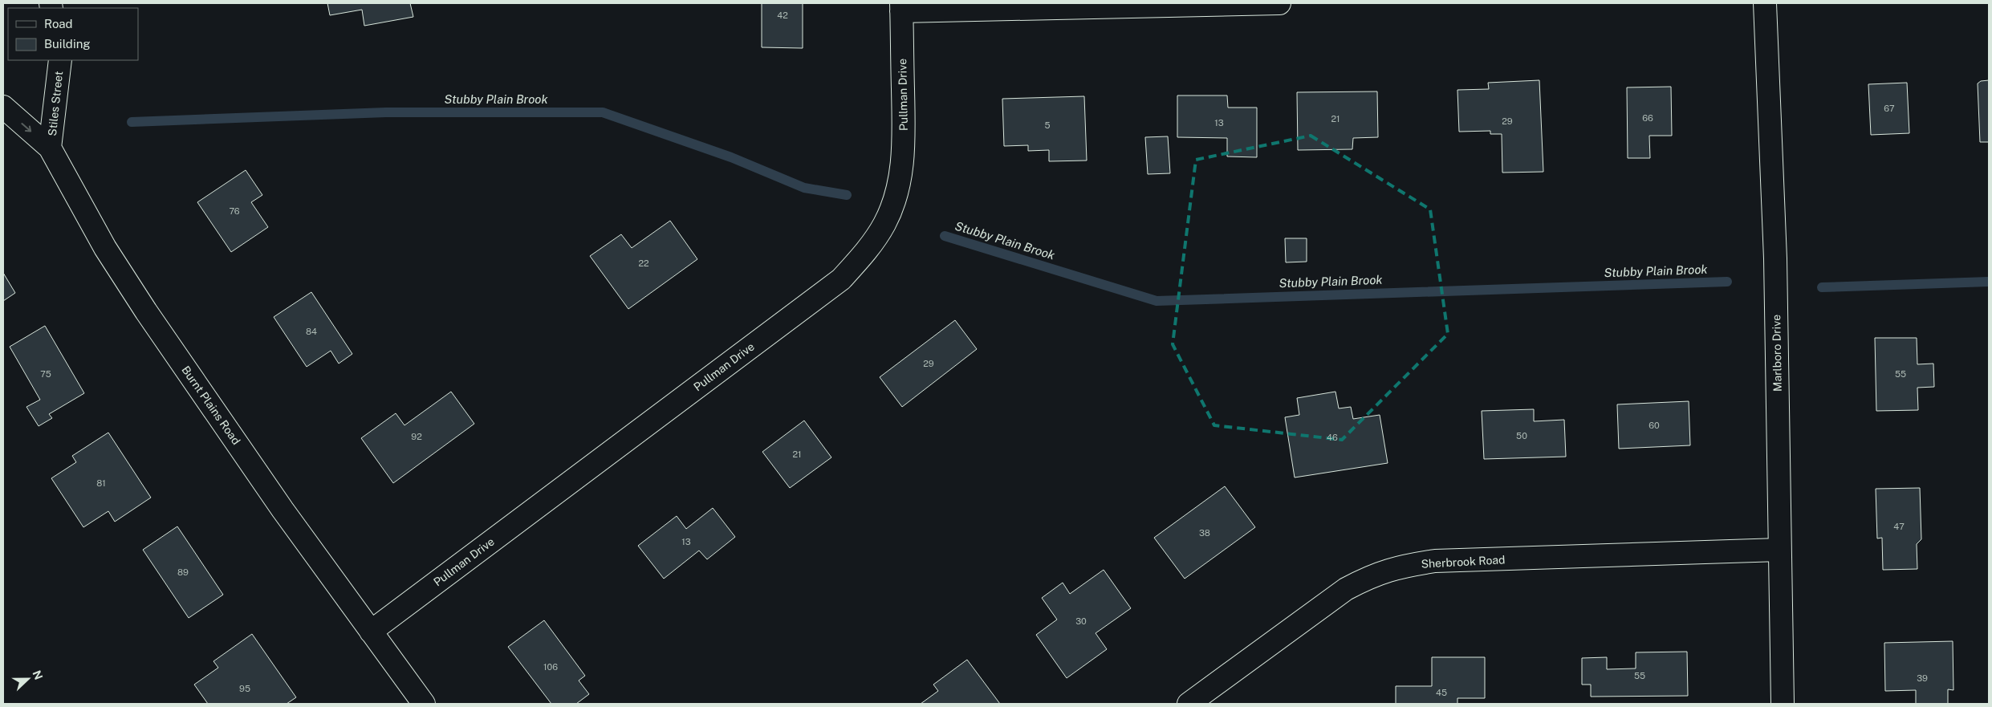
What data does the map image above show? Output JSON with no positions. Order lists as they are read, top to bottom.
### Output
{
  "streets": {
    "street": [
      "Pullman Drive",
      "Stiles Street",
      "Marlboro Drive",
      "Burnt Plains Road",
      "Sherbrook Road"
    ]
  },
  "crossings": [
    ["Pullman Drive", "Burnt Plains Road"],
    ["Stiles Street", "Burnt Plains Road"],
    ["Marlboro Drive", "Sherbrook Road"]
  ],
  "water": ["Stubby Plain Brook"],
  "house_numbers": [
    "42",
    "67",
    "66",
    "21",
    "29",
    "13",
    "5",
    "76",
    "22",
    "84",
    "29",
    "75",
    "55",
    "60",
    "50",
    "92",
    "46",
    "21",
    "81",
    "47",
    "38",
    "13",
    "89",
    "30",
    "106",
    "55",
    "39",
    "95",
    "45"
  ],
  "legend": ["Road", "Building"],
  "north": "right"
}
